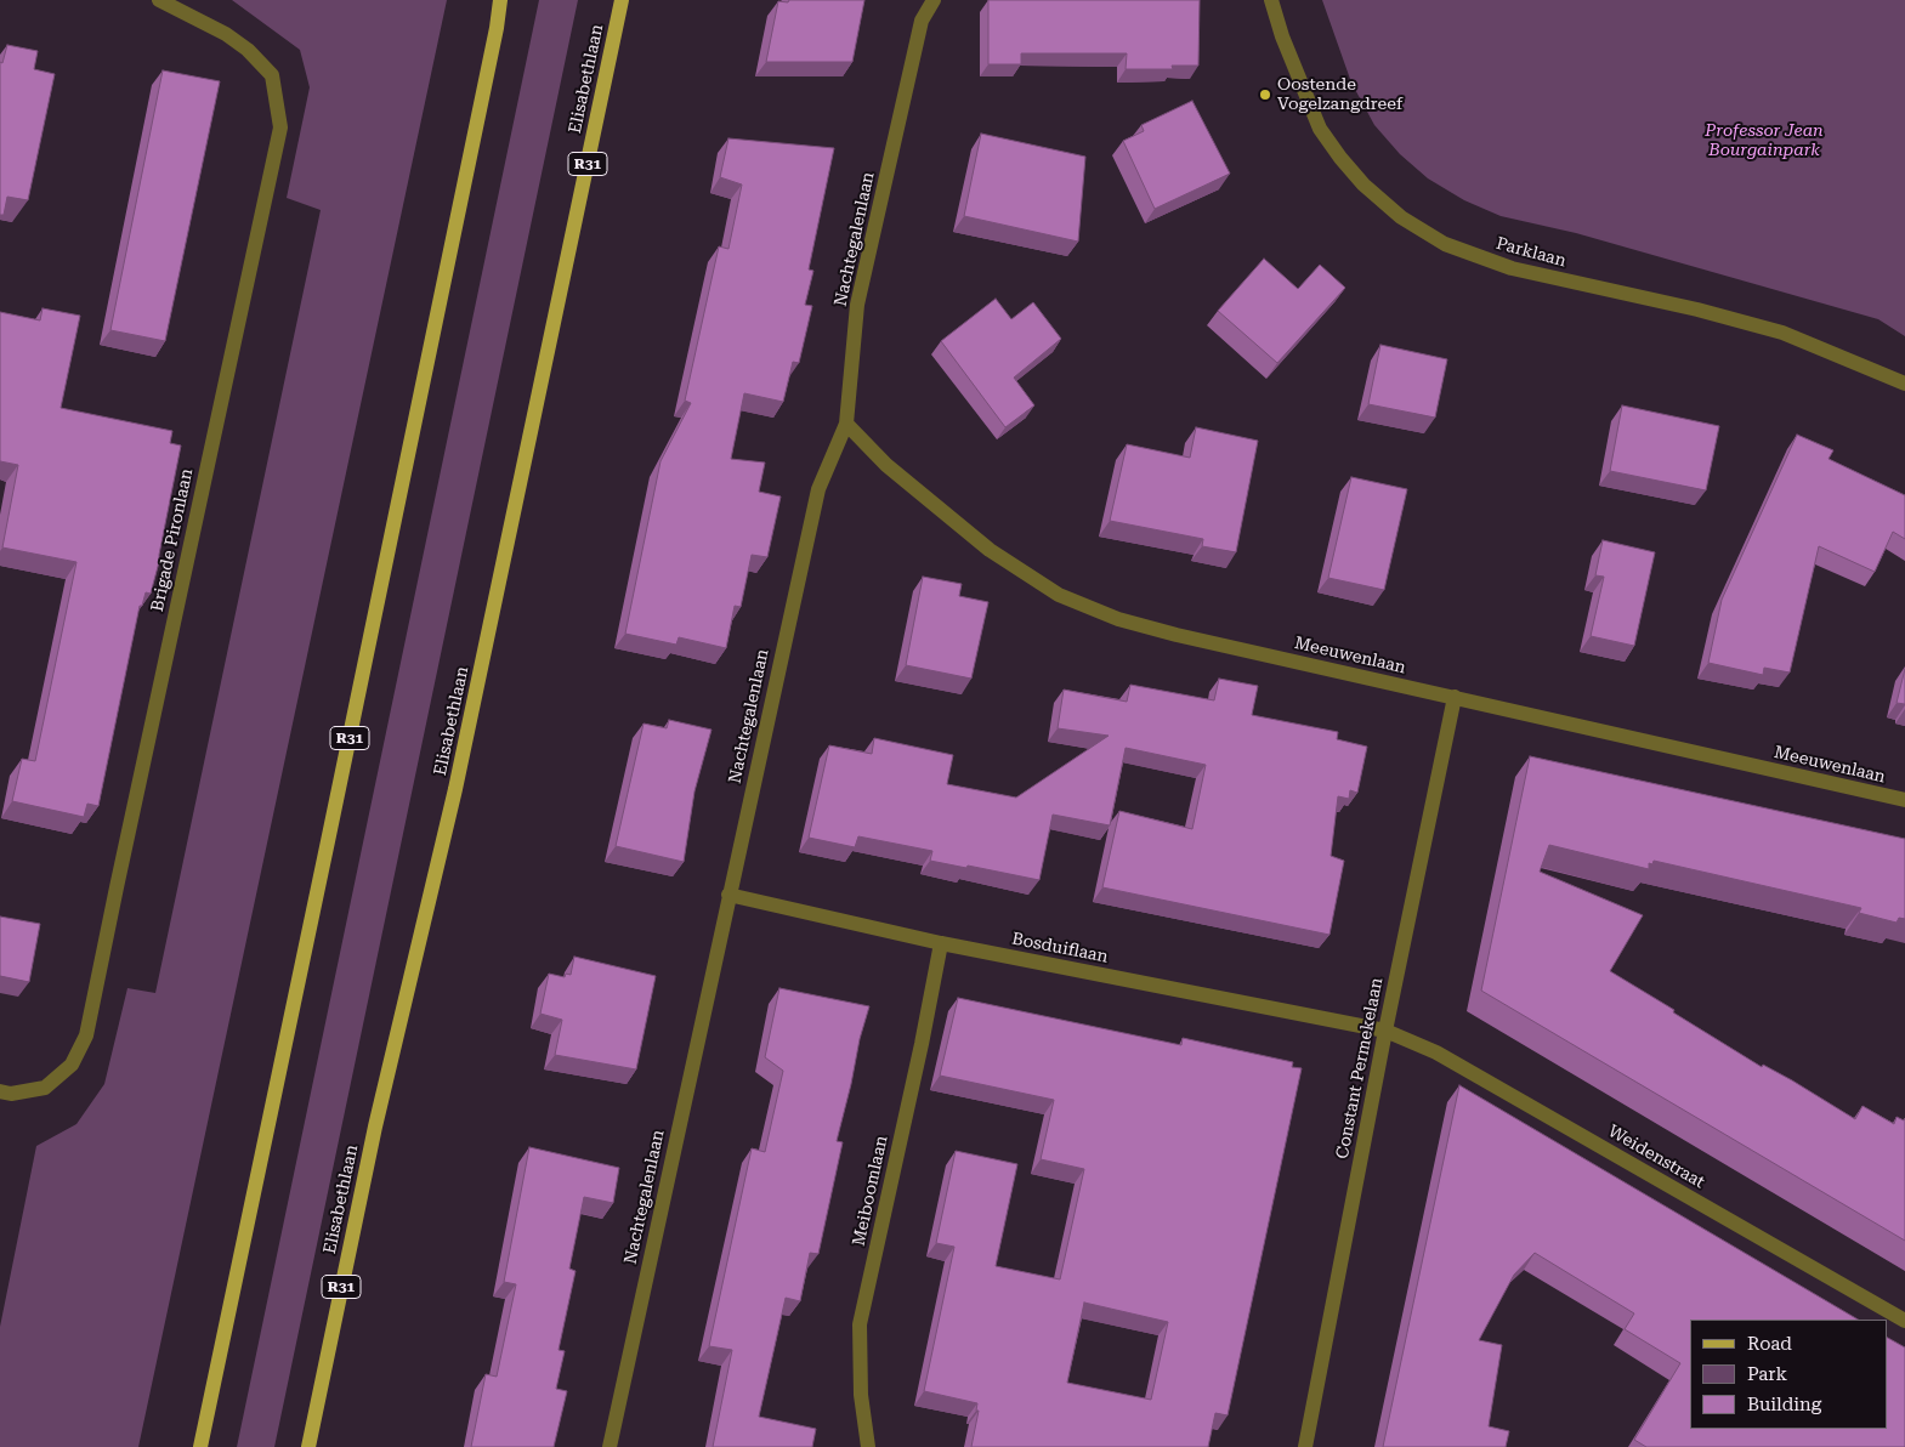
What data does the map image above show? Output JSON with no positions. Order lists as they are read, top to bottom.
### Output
{
  "streets": {
    "main road": ["Elisabethlaan", "R31"],
    "street": [
      "Nachtegalenlaan",
      "Parklaan",
      "Brigade Pironlaan",
      "Meeuwenlaan",
      "Bosduiflaan",
      "Constant Permekelaan",
      "Weidenstraat",
      "Meiboomlaan"
    ]
  },
  "crossings": [
    ["Nachtegalenlaan", "Meeuwenlaan"],
    ["Nachtegalenlaan", "Bosduiflaan"],
    ["Meeuwenlaan", "Constant Permekelaan"],
    ["Bosduiflaan", "Constant Permekelaan"],
    ["Bosduiflaan", "Weidenstraat"],
    ["Bosduiflaan", "Meiboomlaan"],
    ["Constant Permekelaan", "Weidenstraat"]
  ],
  "parks": ["Professor Jean Bourgainpark"],
  "places": ["Oostende Vogelzangdreef"],
  "legend": ["Road", "Park", "Building"]
}
